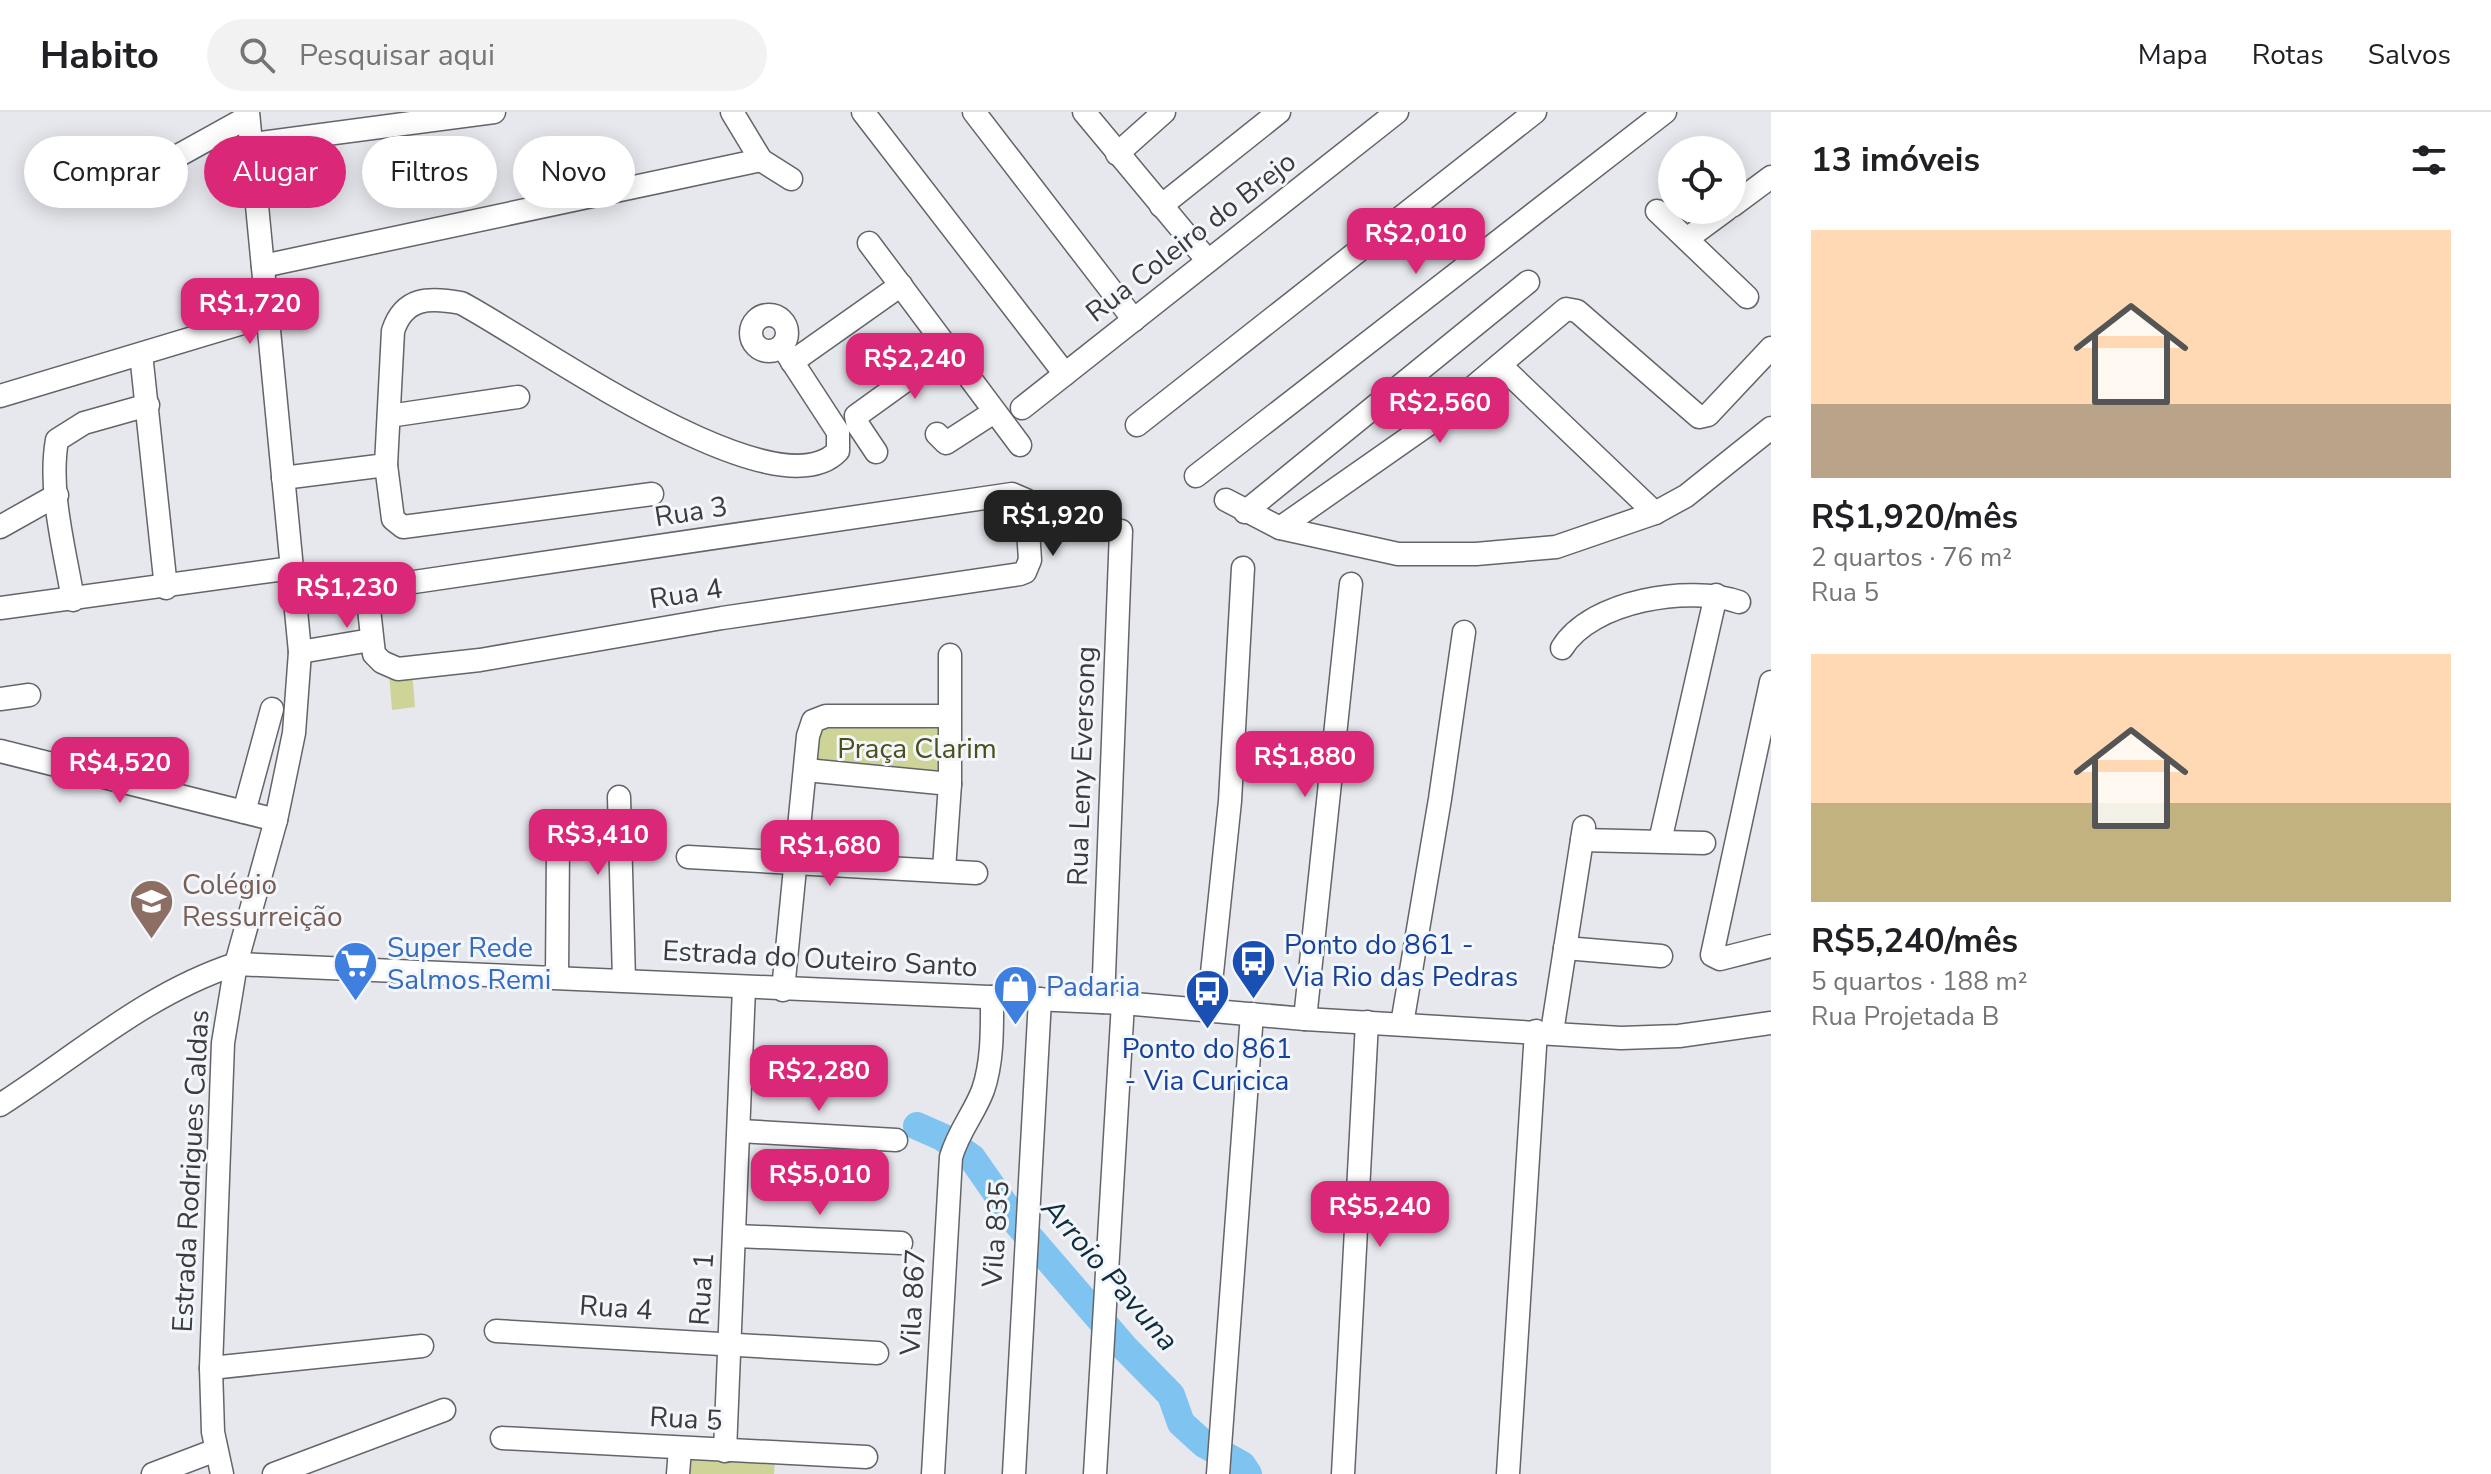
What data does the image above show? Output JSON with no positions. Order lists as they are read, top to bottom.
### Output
{
  "streets": {
    "street": [
      "Rua Coleiro do Brejo",
      "Rua 3",
      "Rua 4",
      "Rua Leny Eversong",
      "Estrada do Outeiro Santo",
      "Estrada Rodrigues Caldas",
      "Vila 835",
      "Rua 1",
      "Vila 867",
      "Rua 5"
    ]
  },
  "crossings": [
    ["Rua 3", "Rua 4"],
    ["Rua 4", "Rua 1"],
    ["Rua Leny Eversong", "Estrada do Outeiro Santo"],
    ["Estrada do Outeiro Santo", "Estrada Rodrigues Caldas"],
    ["Estrada do Outeiro Santo", "Vila 835"],
    ["Estrada do Outeiro Santo", "Rua 1"],
    ["Estrada do Outeiro Santo", "Vila 867"],
    ["Rua 1", "Rua 5"]
  ],
  "water": ["Arroio Pavuna"],
  "parks": ["Praça Clarim"],
  "places": {
    "school or university": ["Colégio Ressurreição"],
    "bus stop": ["Ponto do 861 - Via Rio das Pedras", "Ponto do 861 - Via Curicica"],
    "supermarket": ["Super Rede Salmos Remi"],
    "shop": ["Padaria"]
  },
  "page": {
    "header": "Habito",
    "search": "Pesquisar aqui",
    "nav": ["Mapa", "Rotas", "Salvos"],
    "heading": "13 imóveis",
    "chip": [
      "Comprar",
      "Alugar",
      "Filtros",
      "Novo"
    ],
    "price": [
      "R$2,010",
      "R$1,720",
      "R$2,240",
      "R$2,560",
      "R$1,920",
      "R$1,230",
      "R$1,880",
      "R$4,520",
      "R$3,410",
      "R$1,680",
      "R$2,280",
      "R$5,010",
      "R$5,240"
    ],
    "list": [
      {
        "name": "R$1,920/mês",
        "note": "2 quartos · 76 m² · Rua 5"
      },
      {
        "name": "R$5,240/mês",
        "note": "5 quartos · 188 m² · Rua Projetada B"
      }
    ]
  }
}
